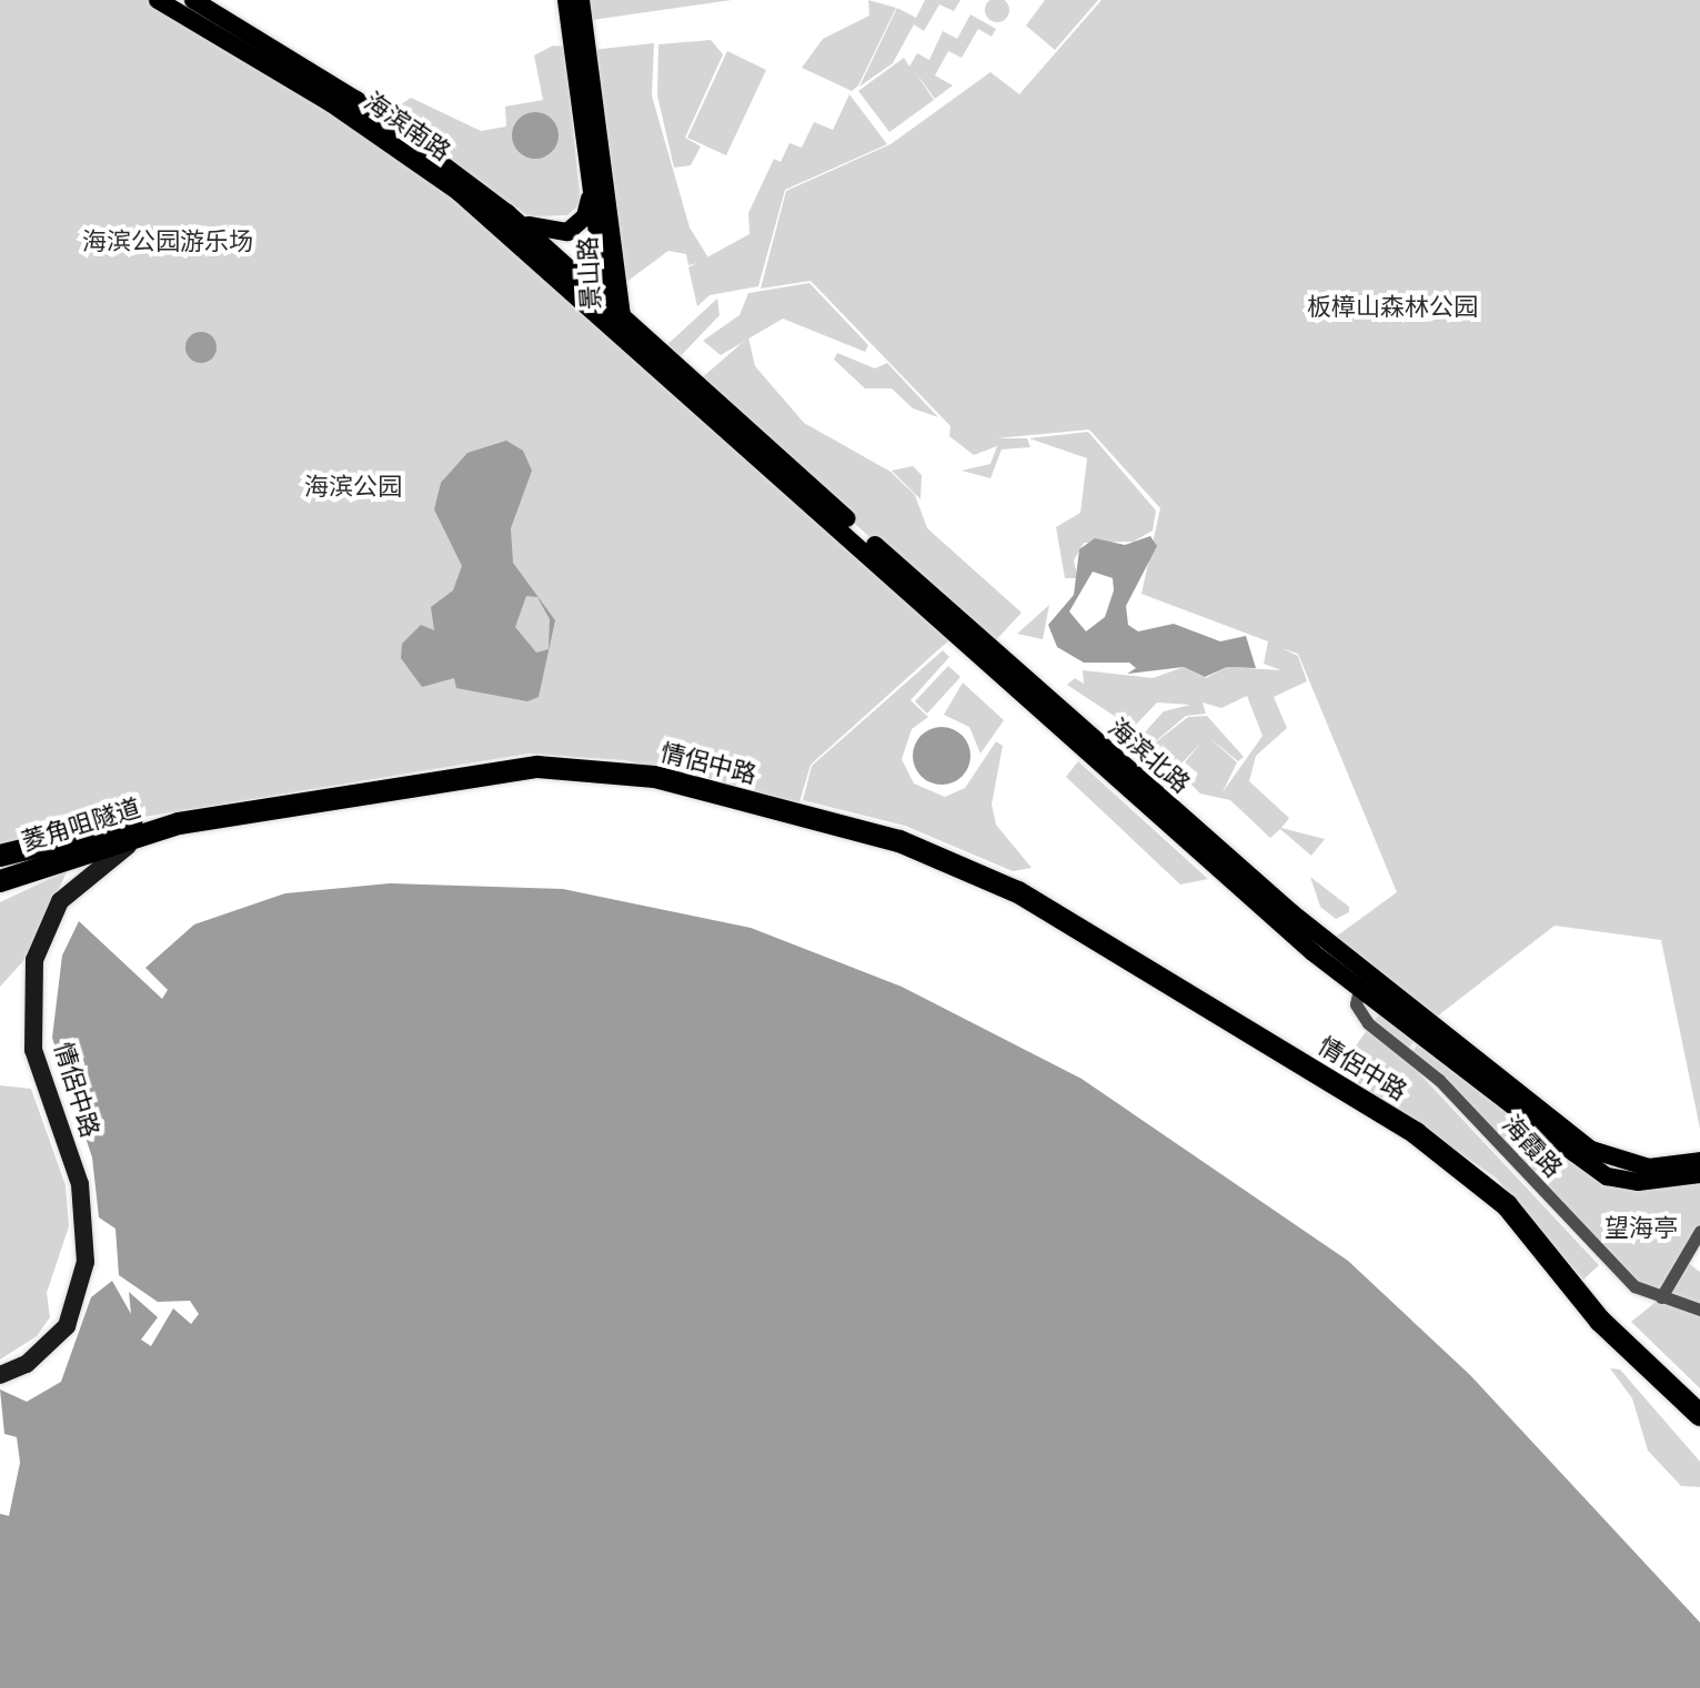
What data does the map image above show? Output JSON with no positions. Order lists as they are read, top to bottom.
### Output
{
  "streets": {
    "highway": ["情侶中路", "菱角咀隧道"],
    "main road": ["海滨南路", "景山路", "海滨北路"],
    "street": ["海霞路"]
  },
  "crossings": [
    ["海滨南路", "景山路"],
    ["海滨南路", "海滨北路"],
    ["景山路", "海滨北路"],
    ["海滨北路", "海霞路"],
    ["情侶中路", "菱角咀隧道"]
  ],
  "parks": [
    "海滨公园游乐场",
    "板樟山森林公园",
    "海滨公园",
    "望海亭"
  ]
}
